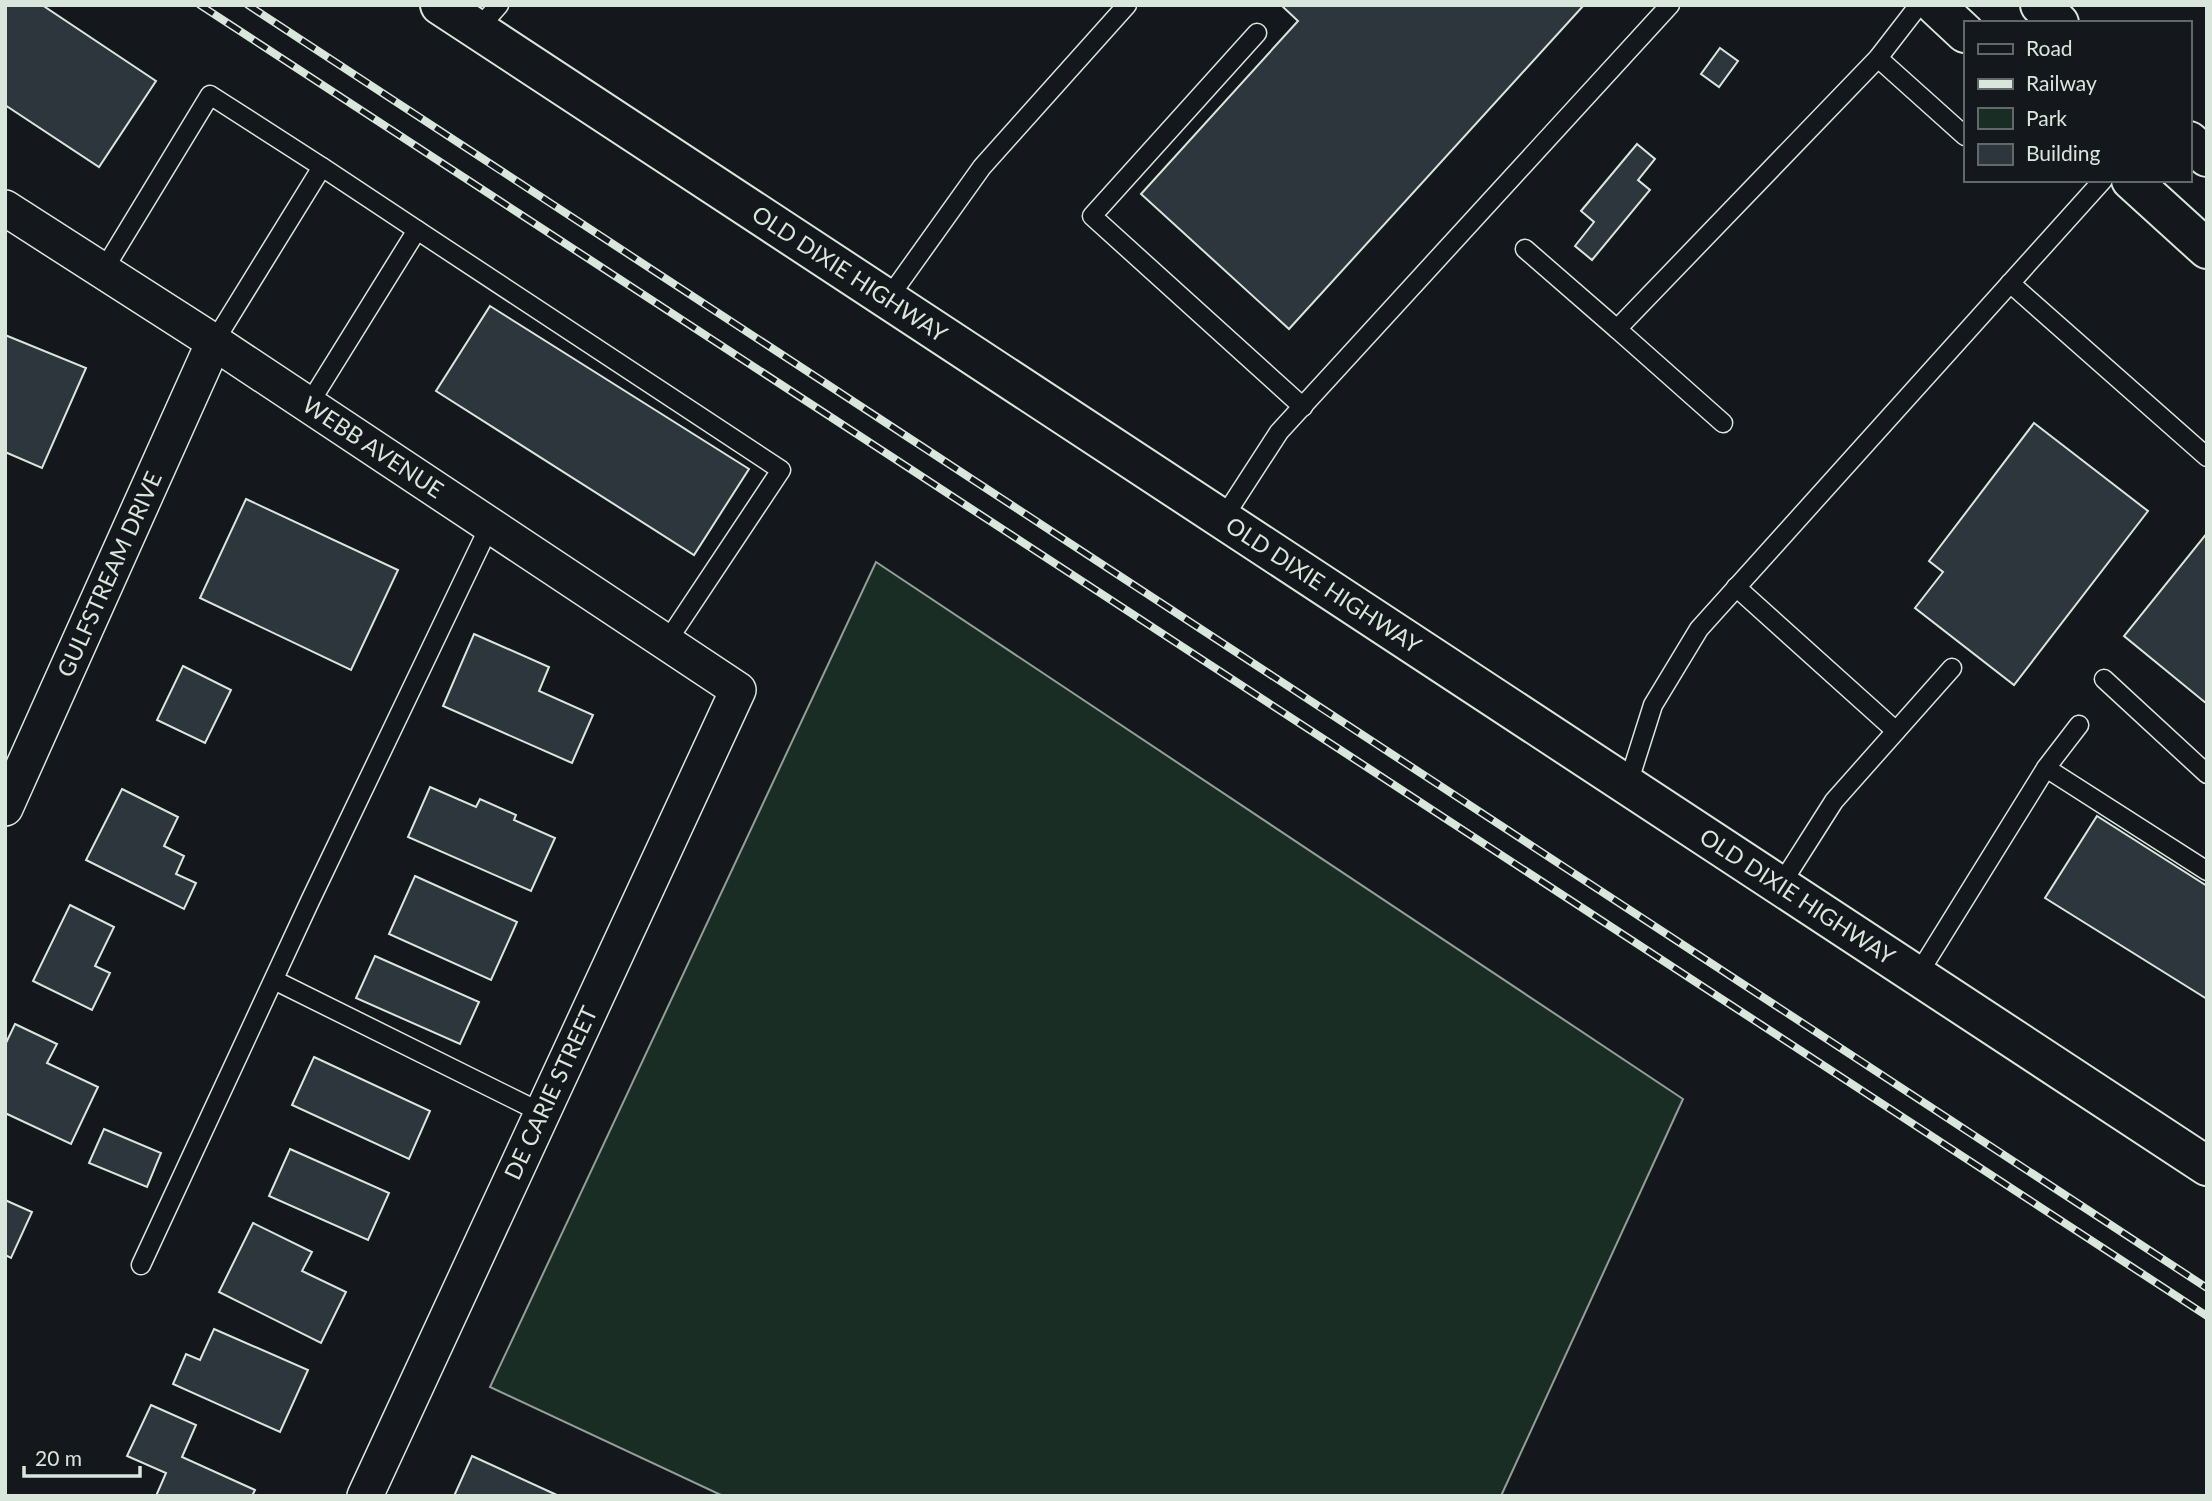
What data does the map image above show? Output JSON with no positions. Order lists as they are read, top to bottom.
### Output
{
  "streets": {
    "street": [
      "OLD DIXIE HIGHWAY",
      "WEBB AVENUE",
      "GULFSTREAM DRIVE",
      "DE CARIE STREET"
    ]
  },
  "crossings": [
    ["WEBB AVENUE", "GULFSTREAM DRIVE"],
    ["WEBB AVENUE", "DE CARIE STREET"]
  ],
  "legend": [
    "Road",
    "Railway",
    "Park",
    "Building"
  ],
  "scale_bar": "20 m"
}
